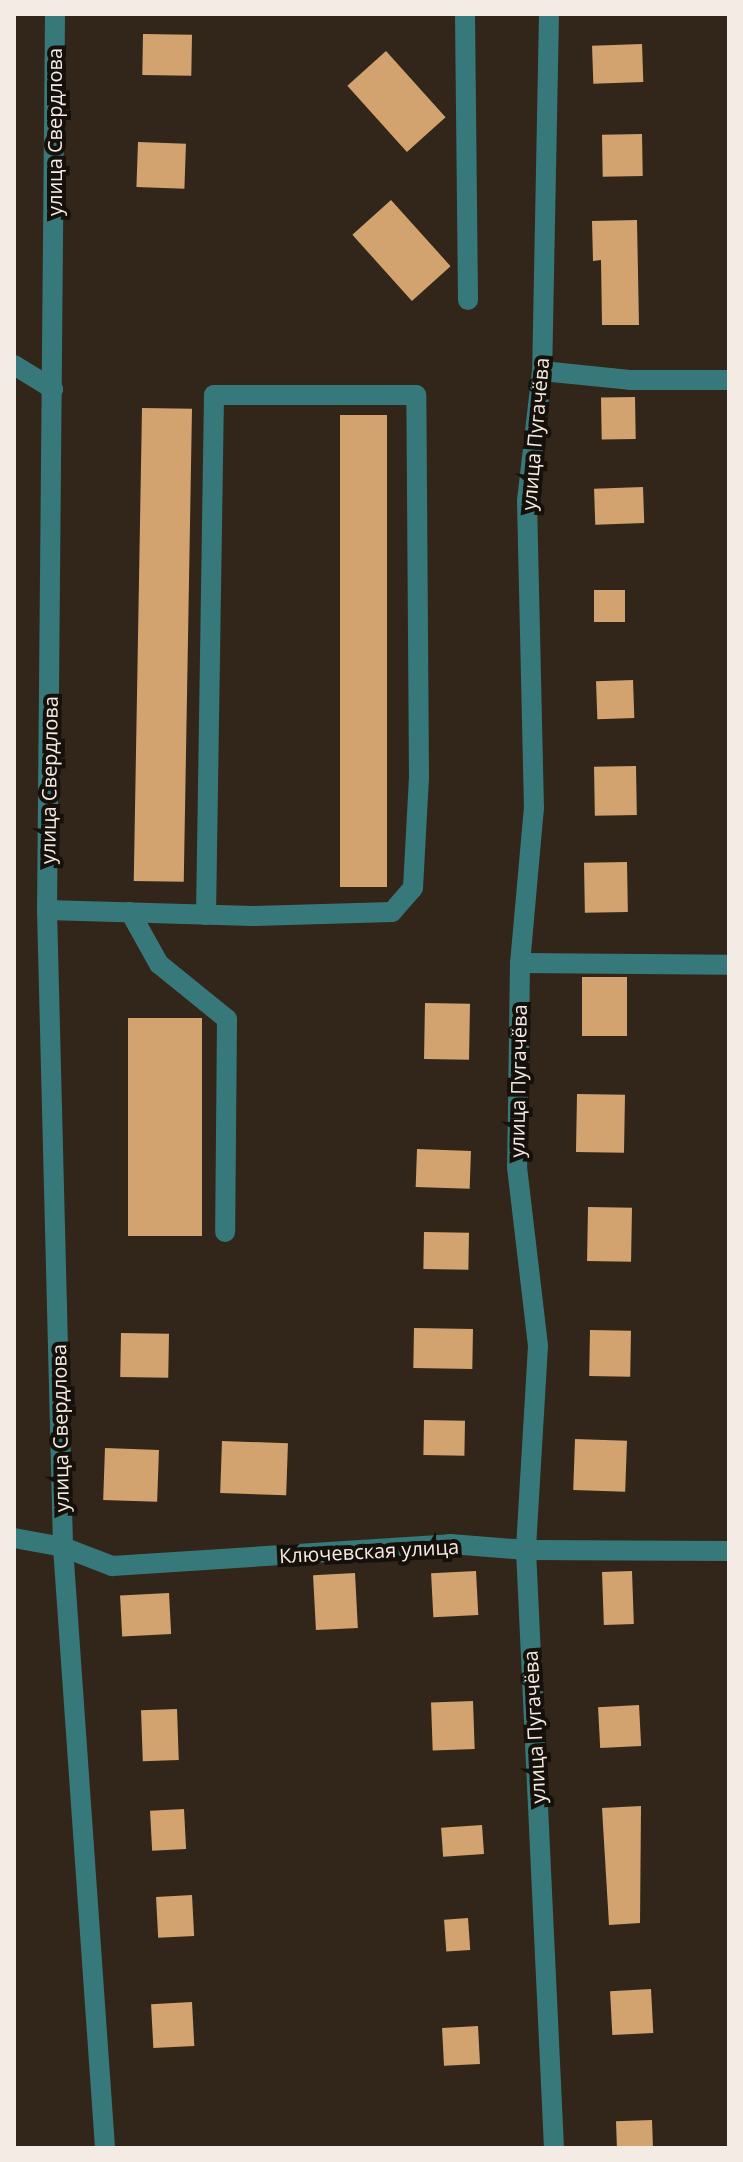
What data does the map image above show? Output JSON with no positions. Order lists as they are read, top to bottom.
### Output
{
  "streets": {
    "street": ["улица Свердлова", "улица Пугачёва", "Ключевская улица"]
  },
  "crossings": [
    ["улица Свердлова", "Ключевская улица"],
    ["улица Пугачёва", "Ключевская улица"]
  ]
}
